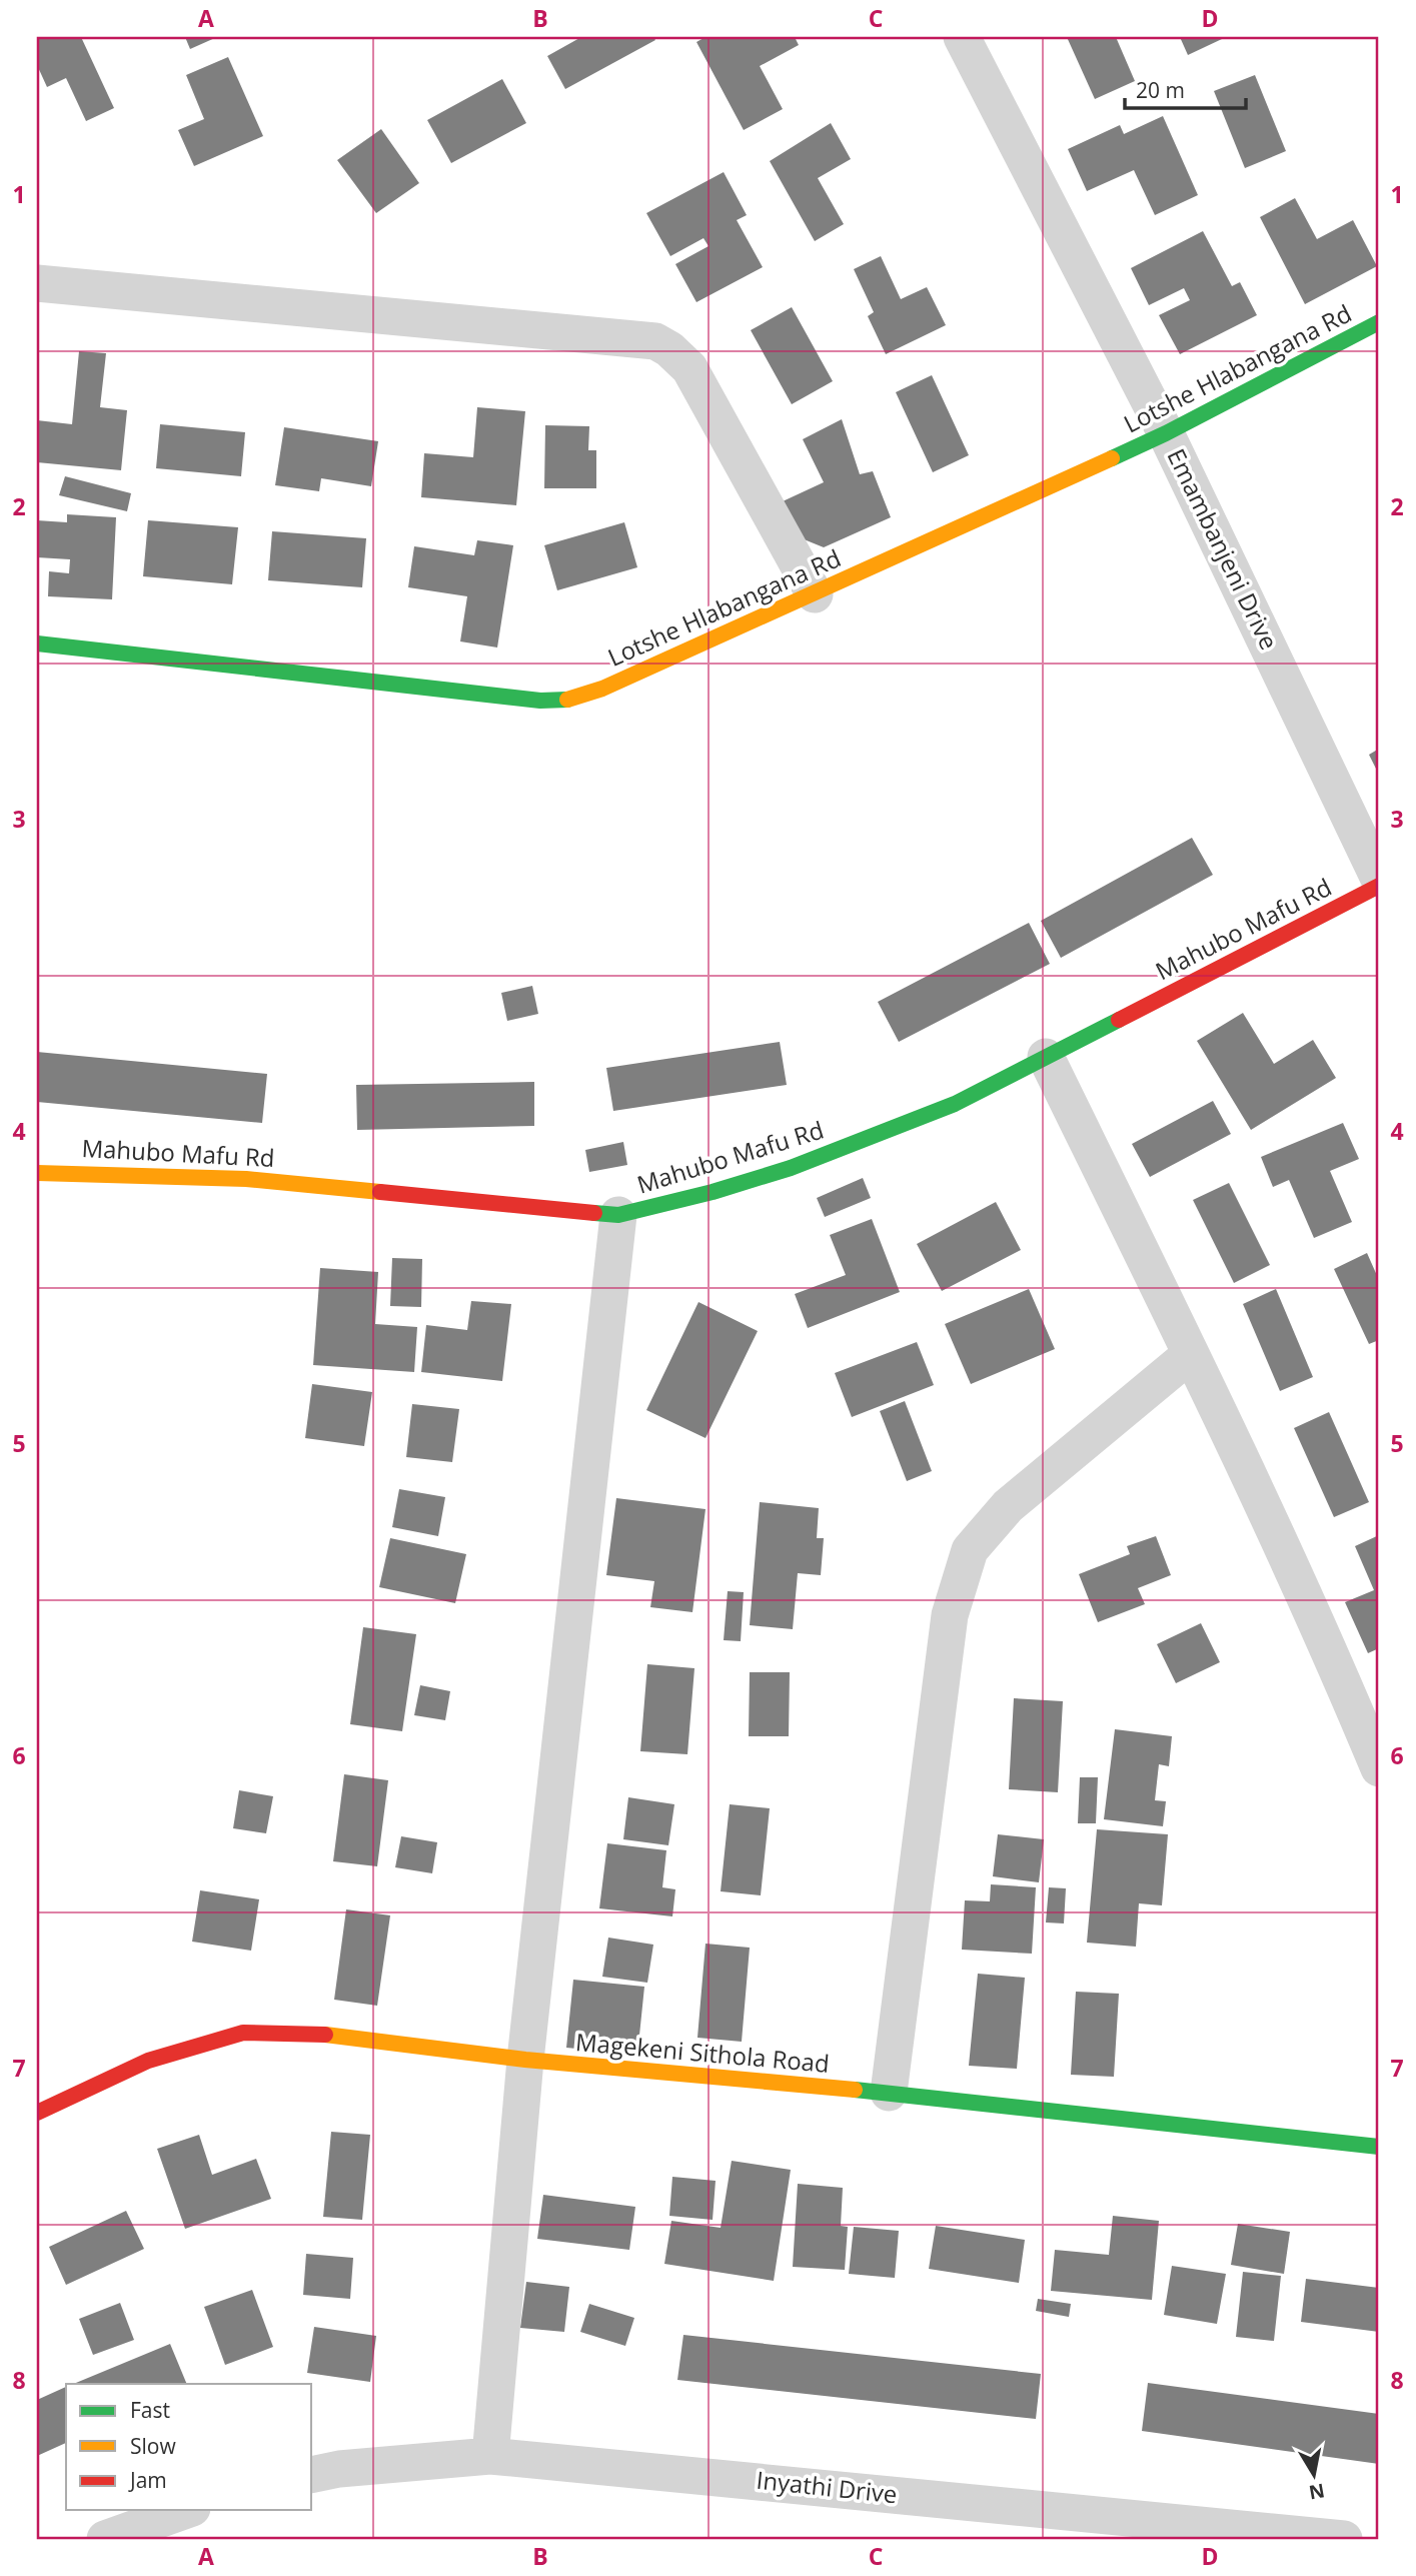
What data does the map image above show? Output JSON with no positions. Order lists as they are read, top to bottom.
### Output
{
  "streets": {
    "street": [
      "Lotshe Hlabangana Rd",
      "Emambanjeni Drive",
      "Mahubo Mafu Rd",
      "Magekeni Sithola Road",
      "Inyathi Drive"
    ]
  },
  "crossings": [
    ["Lotshe Hlabangana Rd", "Emambanjeni Drive"]
  ],
  "legend": ["Fast", "Slow", "Jam"],
  "scale_bar": "20 m",
  "north": "bottom",
  "grid": {
    "columns": [
      "A",
      "B",
      "C",
      "D"
    ],
    "rows": [
      "1",
      "2",
      "3",
      "4",
      "5",
      "6",
      "7",
      "8"
    ]
  }
}
